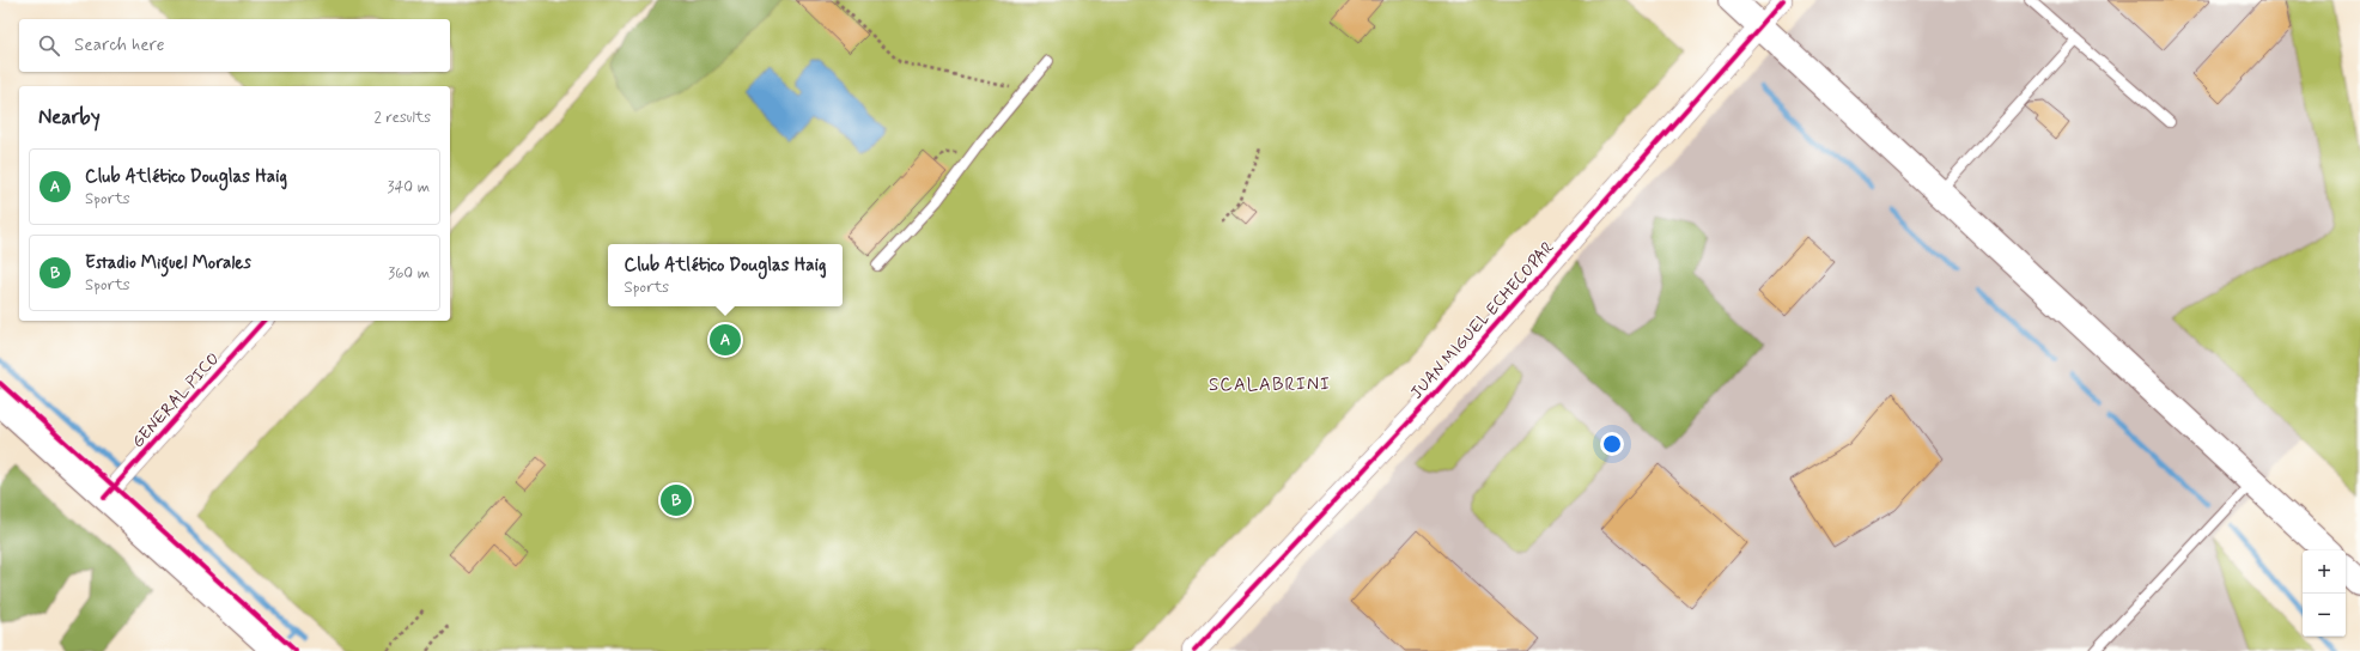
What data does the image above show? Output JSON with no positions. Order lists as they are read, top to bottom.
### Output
{
  "streets": {
    "street": ["JUAN MIGUEL ECHECOPAR", "GENERAL PICO"]
  },
  "districts": ["SCALABRINI"],
  "page": {
    "search": "Search here",
    "heading": ["Nearby", "2 results"],
    "list": [
      {
        "mark": "A",
        "name": "Club Atlético Douglas Haig",
        "note": "Sports",
        "value": "340 m"
      },
      {
        "mark": "B",
        "name": "Estadio Miguel Morales",
        "note": "Sports",
        "value": "360 m"
      }
    ],
    "popup": ["Club Atlético Douglas Haig", "Sports"],
    "pins": ["A", "B"],
    "map_buttons": ["+", "−"]
  }
}
